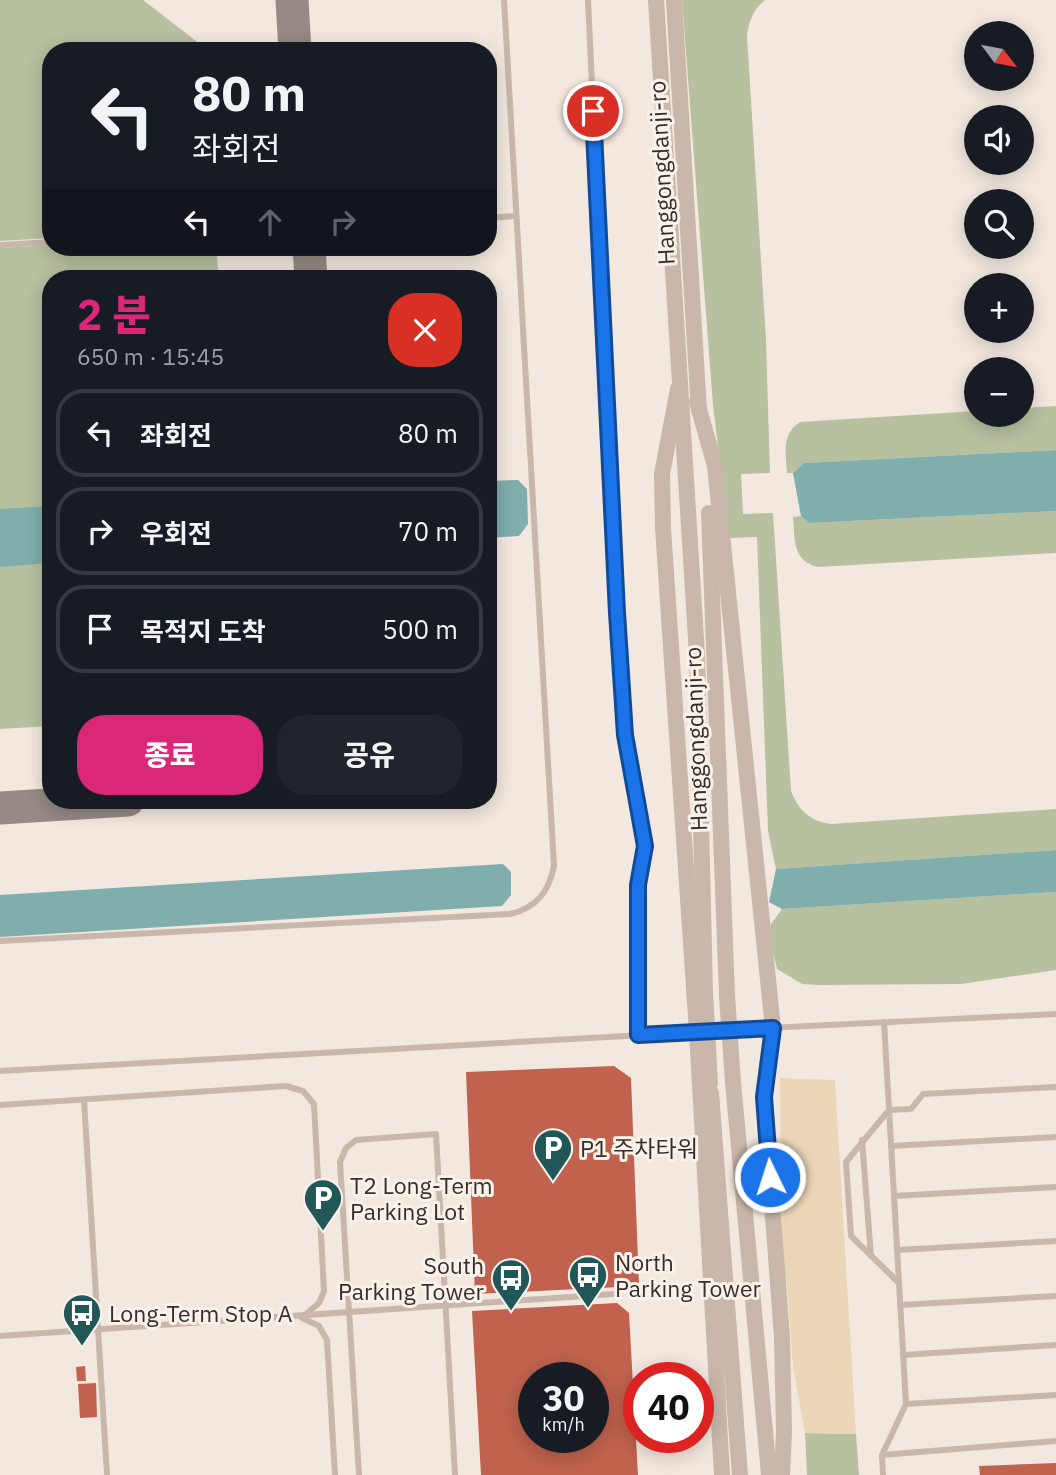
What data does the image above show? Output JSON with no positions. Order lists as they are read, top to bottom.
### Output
{
  "streets": {
    "street": ["Hanggongdanji-ro"]
  },
  "places": {
    "parking": ["P1 주차타워", "T2 Long-Term Parking Lot"],
    "bus stop": ["North Parking Tower", "South Parking Tower", "Long-Term Stop A"]
  },
  "north": "bottom right",
  "page": {
    "map_buttons": ["+", "−"],
    "turn": ["80 m", "좌회전"],
    "heading": ["2 분", "650 m · 15:45"],
    "list": [
      {
        "name": "좌회전",
        "value": "80 m"
      },
      {
        "name": "우회전",
        "value": "70 m"
      },
      {
        "name": "목적지 도착",
        "value": "500 m"
      }
    ],
    "buttons": ["종료", "공유"],
    "speed": "30 km/h",
    "limit": "40"
  }
}
